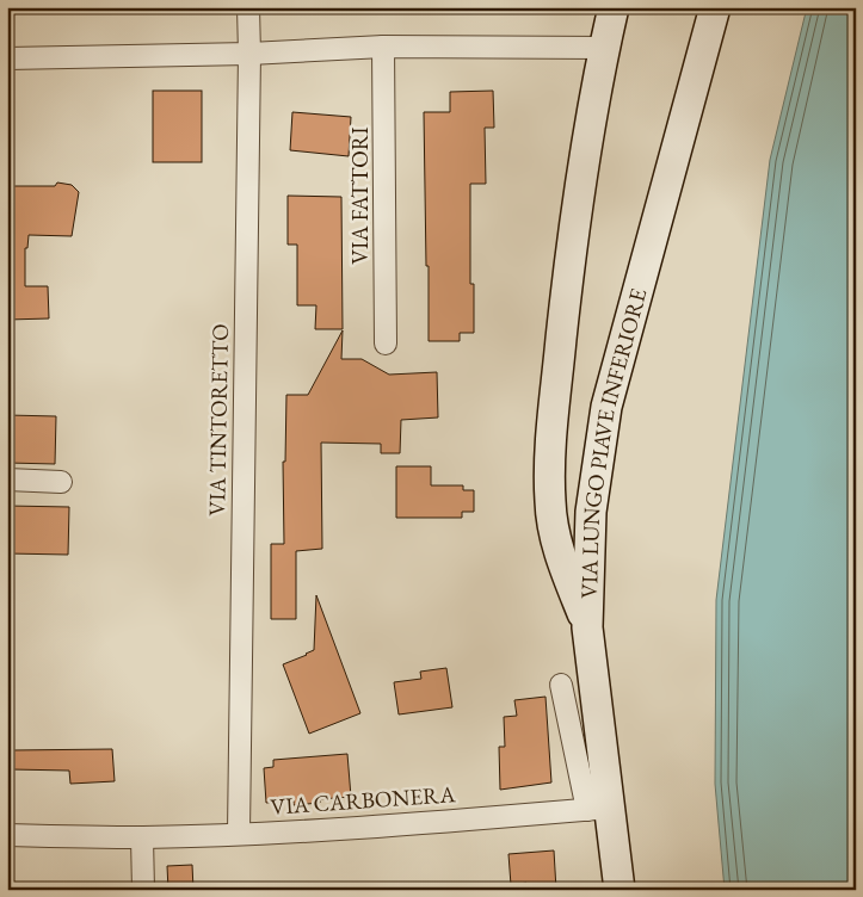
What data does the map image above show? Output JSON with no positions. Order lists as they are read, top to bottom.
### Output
{
  "streets": {
    "main road": ["VIA LUNGO PIAVE INFERIORE"],
    "street": ["VIA FATTORI", "VIA TINTORETTO", "VIA CARBONERA"]
  },
  "crossings": [
    ["VIA TINTORETTO", "VIA CARBONERA"],
    ["VIA LUNGO PIAVE INFERIORE", "VIA CARBONERA"]
  ]
}
